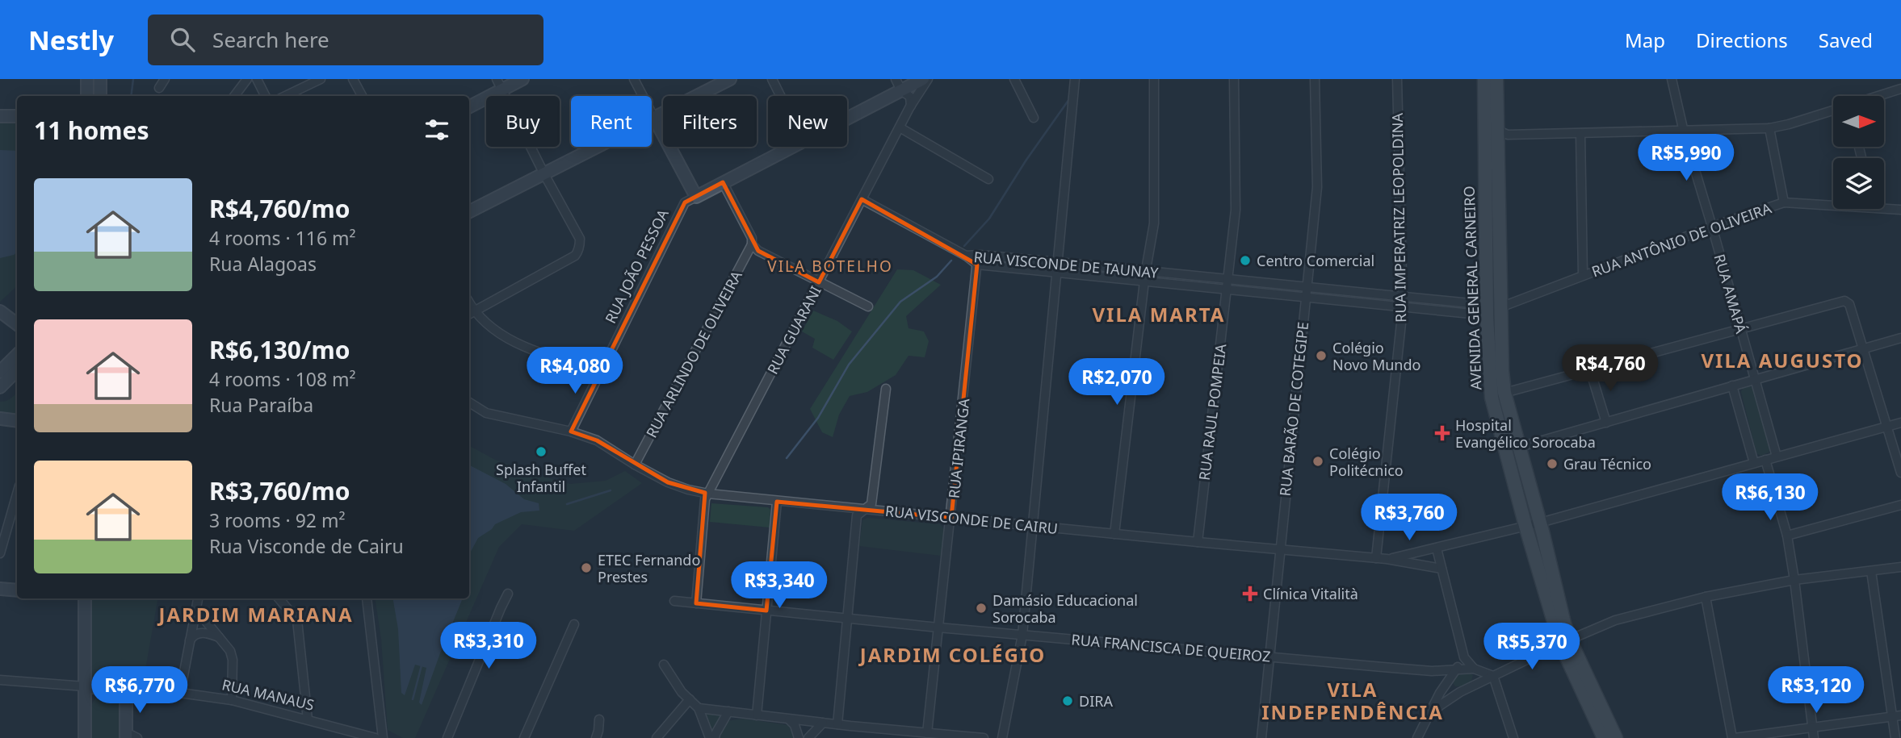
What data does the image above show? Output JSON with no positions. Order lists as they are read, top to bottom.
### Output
{
  "streets": {
    "main road": ["RUA JOÃO PESSOA", "AVENIDA GENERAL CARNEIRO", "RUA MANAUS"],
    "street": [
      "RUA IMPERATRIZ LEOPOLDINA",
      "RUA ANTÔNIO DE OLIVEIRA",
      "RUA VISCONDE DE TAUNAY",
      "RUA AMAPÁ",
      "RUA GUARANI",
      "RUA ARLINDO DE OLIVEIRA",
      "RUA BARÃO DE COTEGIPE",
      "RUA RAUL POMPEIA",
      "RUA IPIRANGA",
      "RUA VISCONDE DE CAIRU",
      "RUA FRANCISCA DE QUEIROZ"
    ]
  },
  "crossings": [
    ["RUA IMPERATRIZ LEOPOLDINA", "RUA VISCONDE DE TAUNAY"],
    ["RUA IMPERATRIZ LEOPOLDINA", "RUA VISCONDE DE CAIRU"],
    ["RUA ANTÔNIO DE OLIVEIRA", "AVENIDA GENERAL CARNEIRO"],
    ["RUA ANTÔNIO DE OLIVEIRA", "RUA AMAPÁ"],
    ["RUA VISCONDE DE TAUNAY", "AVENIDA GENERAL CARNEIRO"],
    ["RUA VISCONDE DE TAUNAY", "RUA BARÃO DE COTEGIPE"],
    ["RUA VISCONDE DE TAUNAY", "RUA RAUL POMPEIA"],
    ["RUA VISCONDE DE TAUNAY", "RUA IPIRANGA"],
    ["RUA JOÃO PESSOA", "RUA VISCONDE DE CAIRU"],
    ["AVENIDA GENERAL CARNEIRO", "RUA VISCONDE DE CAIRU"],
    ["RUA GUARANI", "RUA VISCONDE DE CAIRU"],
    ["RUA GUARANI", "RUA FRANCISCA DE QUEIROZ"],
    ["RUA ARLINDO DE OLIVEIRA", "RUA VISCONDE DE CAIRU"],
    ["RUA BARÃO DE COTEGIPE", "RUA VISCONDE DE CAIRU"],
    ["RUA BARÃO DE COTEGIPE", "RUA FRANCISCA DE QUEIROZ"],
    ["RUA RAUL POMPEIA", "RUA VISCONDE DE CAIRU"],
    ["RUA IPIRANGA", "RUA VISCONDE DE CAIRU"],
    ["RUA IPIRANGA", "RUA FRANCISCA DE QUEIROZ"]
  ],
  "districts": [
    "VILA BOTELHO",
    "VILA MARTA",
    "VILA AUGUSTO",
    "JARDIM MARIANA",
    "JARDIM COLÉGIO",
    "VILA INDEPENDÊNCIA"
  ],
  "places": {
    "other": [
      "Centro Comercial",
      "Colégio Novo Mundo",
      "Splash Buffet Infantil",
      "Colégio Politécnico",
      "Grau Técnico",
      "ETEC Fernando Prestes",
      "Damásio Educacional Sorocaba",
      "DIRA"
    ],
    "health": ["Hospital Evangélico Sorocaba", "Clínica Vitalità"]
  },
  "north": "right",
  "page": {
    "header": "Nestly",
    "search": "Search here",
    "nav": ["Map", "Directions", "Saved"],
    "chip": [
      "Buy",
      "Rent",
      "Filters",
      "New"
    ],
    "heading": "11 homes",
    "price": [
      "R$5,990",
      "R$4,760",
      "R$4,080",
      "R$2,070",
      "R$6,130",
      "R$3,760",
      "R$3,340",
      "R$3,310",
      "R$5,370",
      "R$6,770",
      "R$3,120"
    ],
    "list": [
      {
        "name": "R$4,760/mo",
        "note": "4 rooms · 116 m² · Rua Alagoas"
      },
      {
        "name": "R$6,130/mo",
        "note": "4 rooms · 108 m² · Rua Paraíba"
      },
      {
        "name": "R$3,760/mo",
        "note": "3 rooms · 92 m² · Rua Visconde de Cairu"
      }
    ]
  }
}
